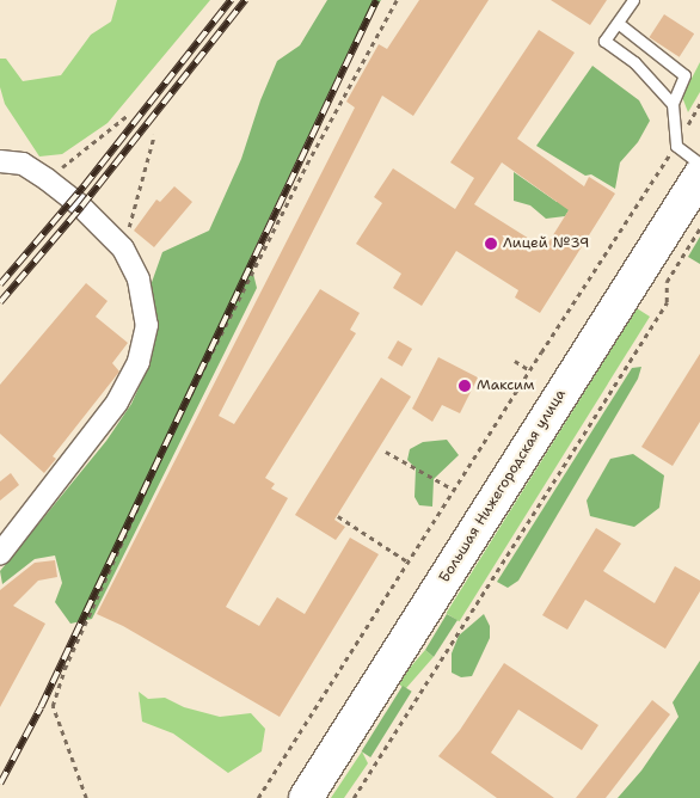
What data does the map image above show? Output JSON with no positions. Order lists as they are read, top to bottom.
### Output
{
  "streets": {
    "main road": ["Большая Нижегородская улица"]
  },
  "places": ["Лицей №39", "Максим"]
}
